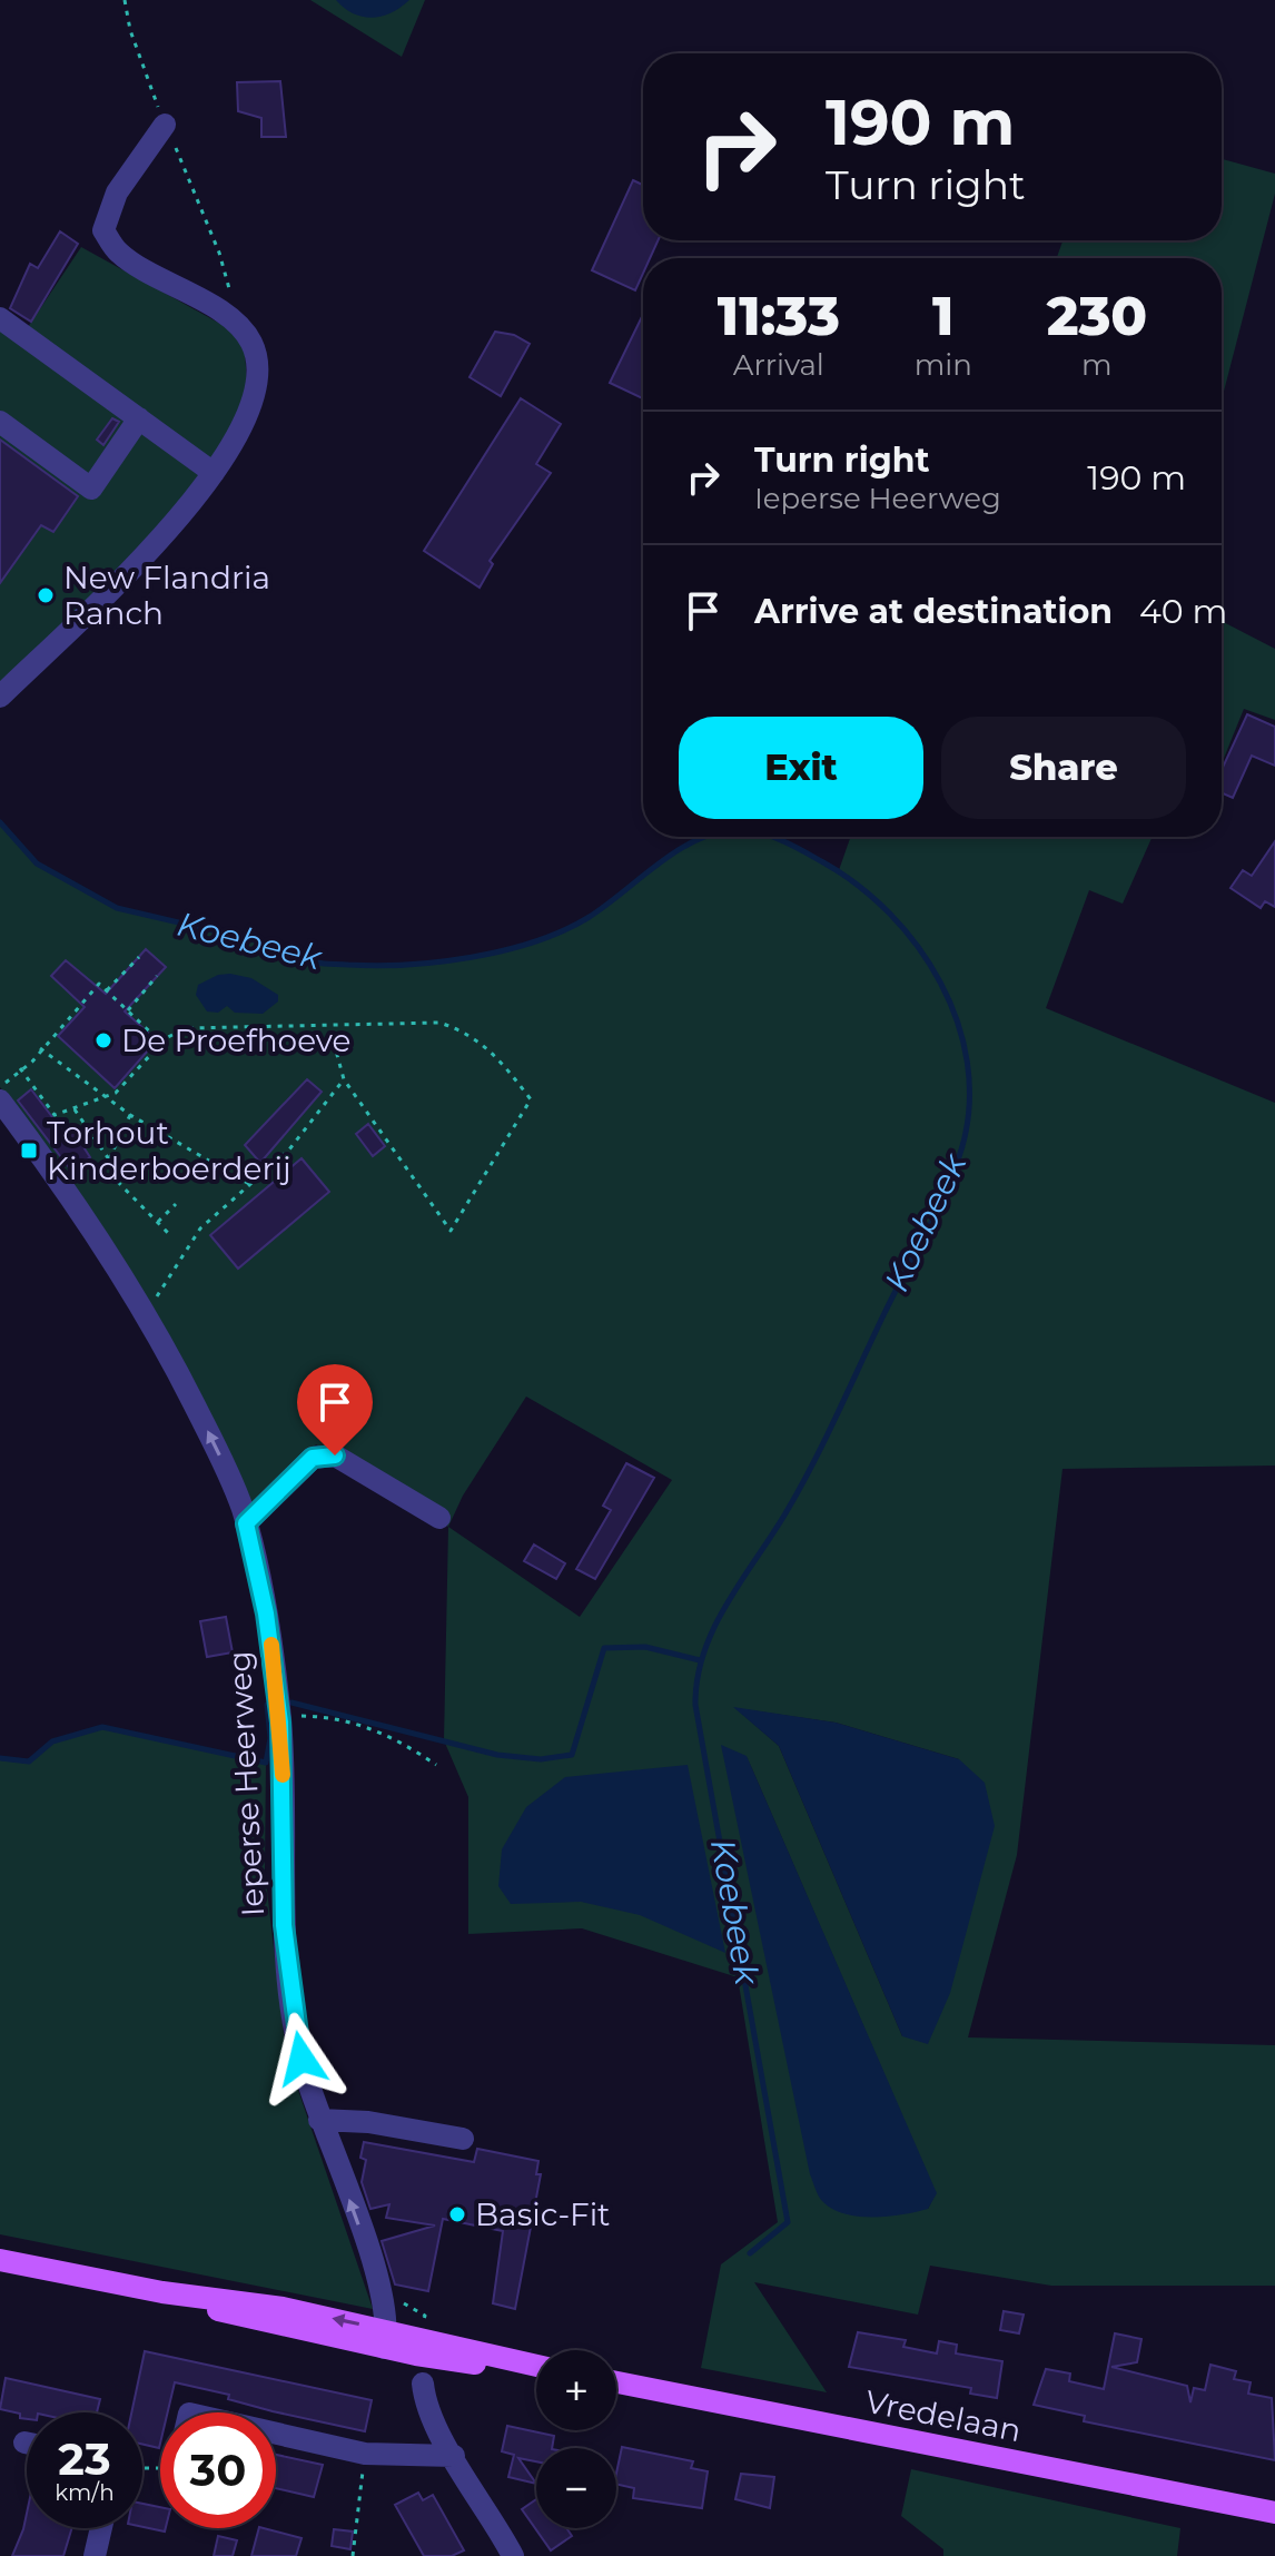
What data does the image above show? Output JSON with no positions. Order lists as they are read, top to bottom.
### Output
{
  "streets": {
    "main road": ["Vredelaan"],
    "street": ["Ieperse Heerweg"]
  },
  "water": ["Koebeek"],
  "places": {
    "other": ["New Flandria Ranch", "De Proefhoeve", "Basic-Fit"],
    "transit": ["Torhout Kinderboerderij"]
  },
  "page": {
    "turn": ["190 m", "Turn right"],
    "eta": [
      "11:33",
      "Arrival",
      "1",
      "min",
      "230",
      "m"
    ],
    "list": [
      {
        "name": "Turn right",
        "note": "Ieperse Heerweg",
        "value": "190 m"
      },
      {
        "name": "Arrive at destination",
        "value": "40 m"
      }
    ],
    "buttons": ["Exit", "Share"],
    "map_buttons": ["+", "−"],
    "speed": "23 km/h",
    "limit": "30"
  }
}
